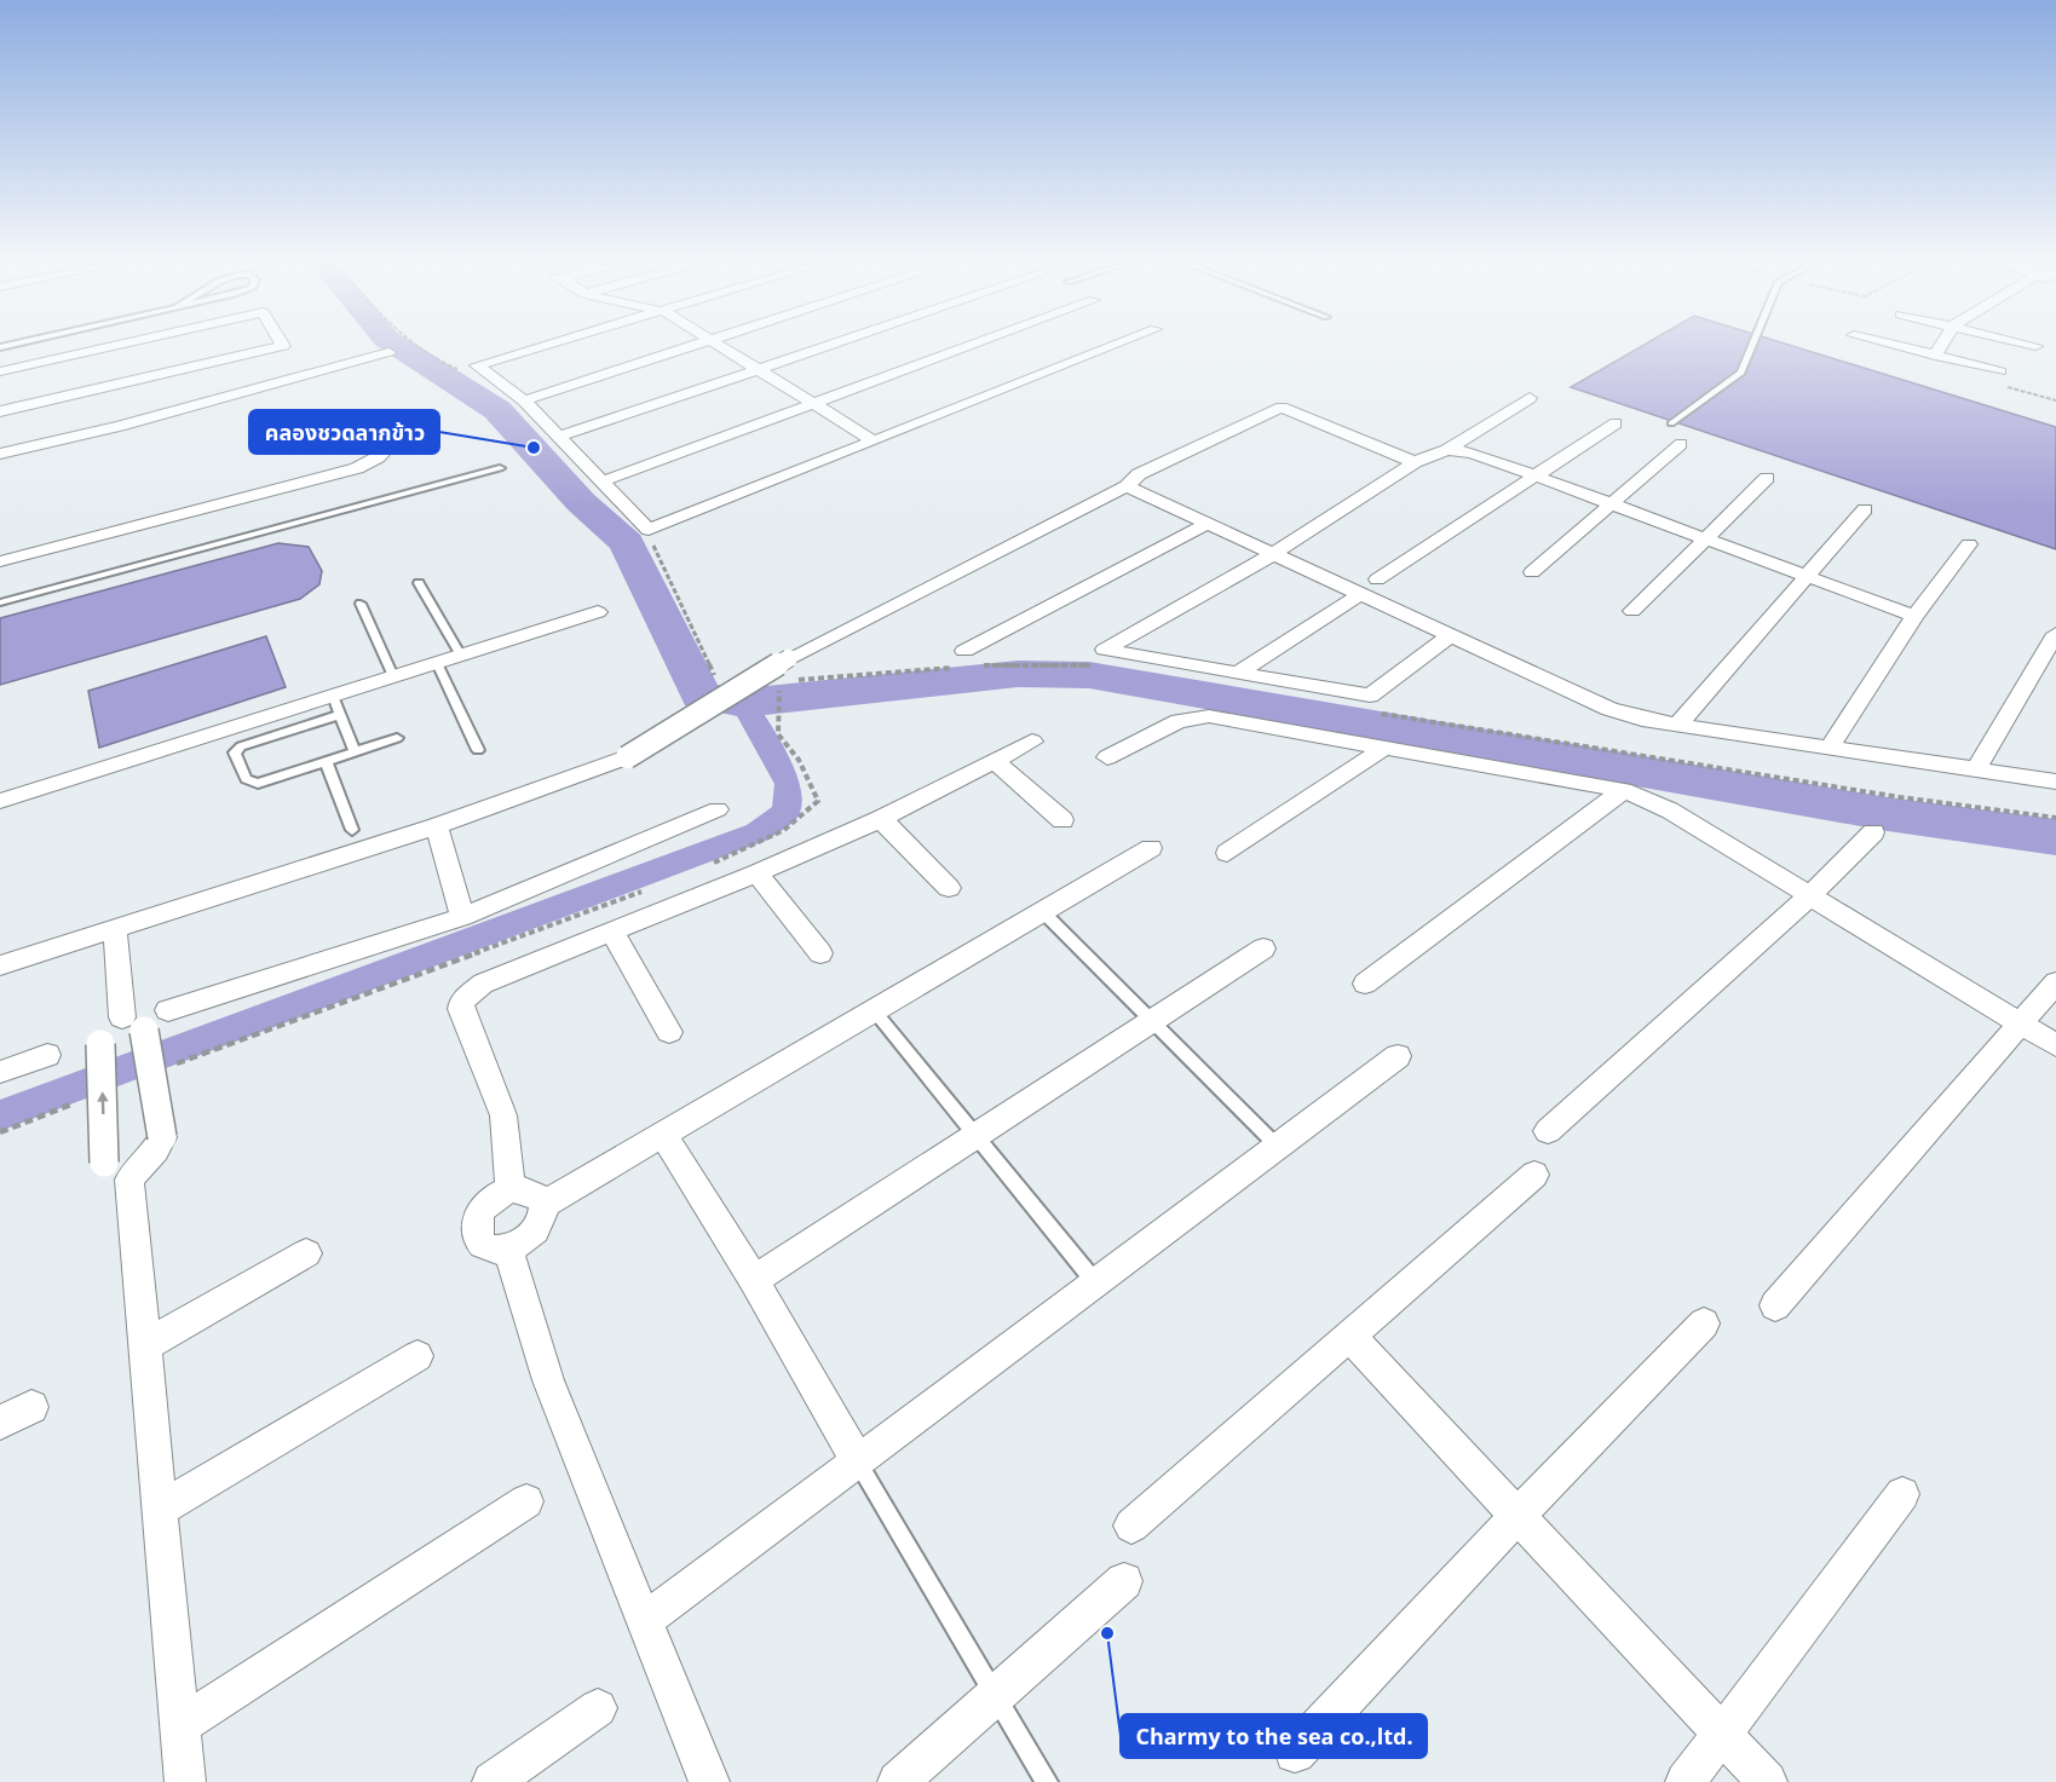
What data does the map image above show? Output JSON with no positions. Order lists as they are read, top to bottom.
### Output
{
  "places": ["คลองชวดลากข้าว", "Charmy to the sea co.,ltd."]
}
